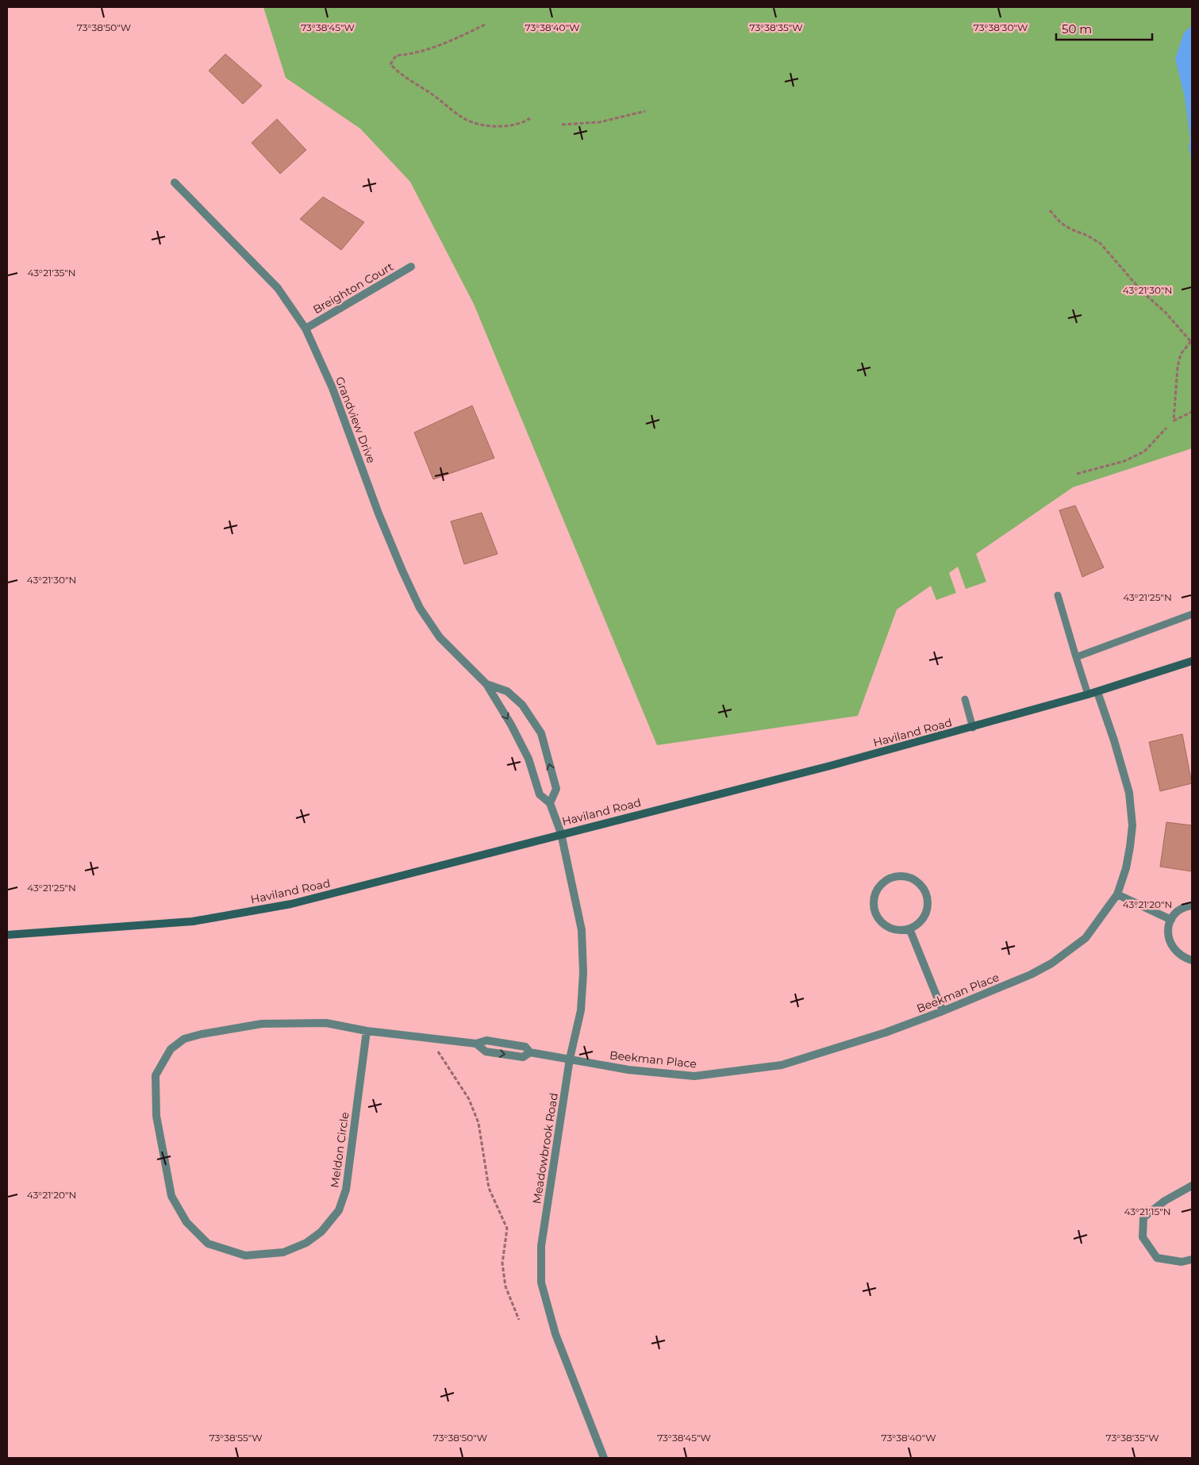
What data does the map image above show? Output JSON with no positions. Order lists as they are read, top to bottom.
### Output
{
  "streets": {
    "street": [
      "Breighton Court",
      "Grandview Drive",
      "Haviland Road",
      "Beekman Place",
      "Meadowbrook Road",
      "Meldon Circle"
    ]
  },
  "crossings": [
    ["Breighton Court", "Grandview Drive"],
    ["Grandview Drive", "Meadowbrook Road"],
    ["Haviland Road", "Beekman Place"],
    ["Haviland Road", "Meadowbrook Road"],
    ["Beekman Place", "Meadowbrook Road"],
    ["Beekman Place", "Meldon Circle"],
    ["Meadowbrook Road", "Meldon Circle"]
  ],
  "scale_bar": "50 m",
  "coordinates": [
    "73°38'50\"W",
    "73°38'45\"W",
    "73°38'40\"W",
    "73°38'35\"W",
    "73°38'30\"W",
    "43°21'35\"N",
    "43°21'30\"N",
    "43°21'25\"N",
    "43°21'20\"N",
    "43°21'15\"N",
    "73°38'55\"W"
  ]
}
